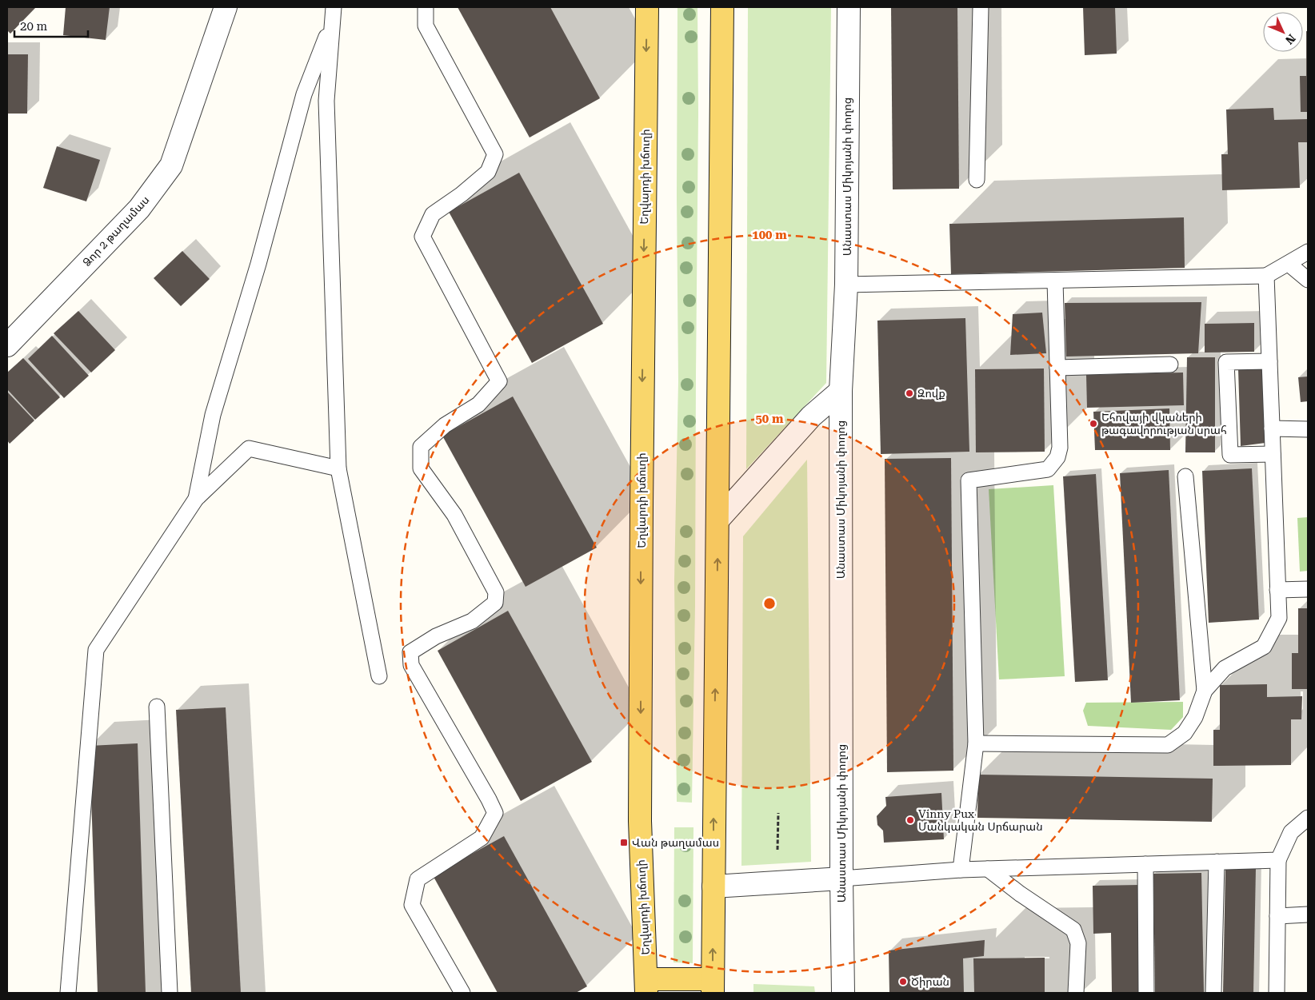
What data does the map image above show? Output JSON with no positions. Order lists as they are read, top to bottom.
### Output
{
  "streets": {
    "main road": ["Եղվարդի խճուղի"],
    "street": ["Անաստաս Միկոյանի փողոց", "Ձոր 2 թաղամաս"]
  },
  "places": {
    "other": [
      "Զովք",
      "Եհովայի վկաների թագավորության սրահ",
      "Vinny Pux Մանկական Սրճարան",
      "Ծիրան"
    ],
    "transit": ["Վան թաղամաս"]
  },
  "scale_bar": "20 m",
  "north": "bottom right",
  "rings": ["100 m", "50 m"]
}
